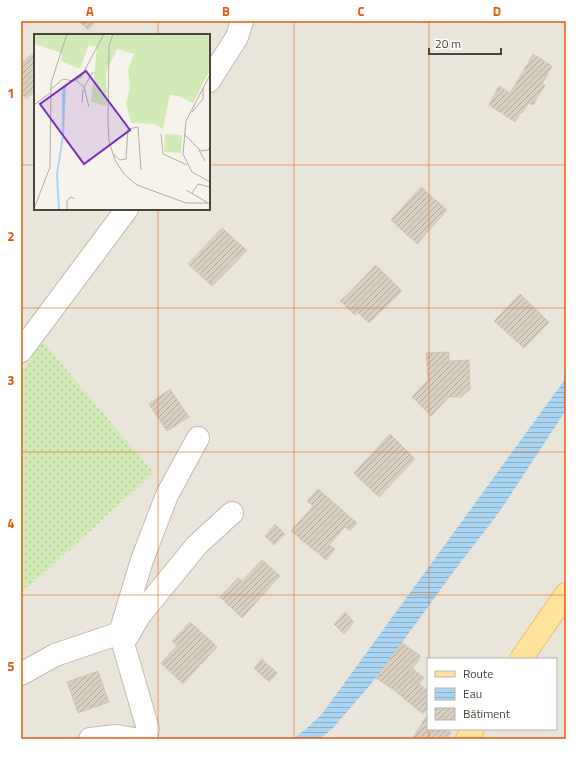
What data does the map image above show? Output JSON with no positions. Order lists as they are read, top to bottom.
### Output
{
  "legend": ["Route", "Eau", "Bâtiment"],
  "scale_bar": "20 m",
  "grid": {
    "columns": [
      "A",
      "B",
      "C",
      "D"
    ],
    "rows": [
      "1",
      "2",
      "3",
      "4",
      "5"
    ]
  }
}
